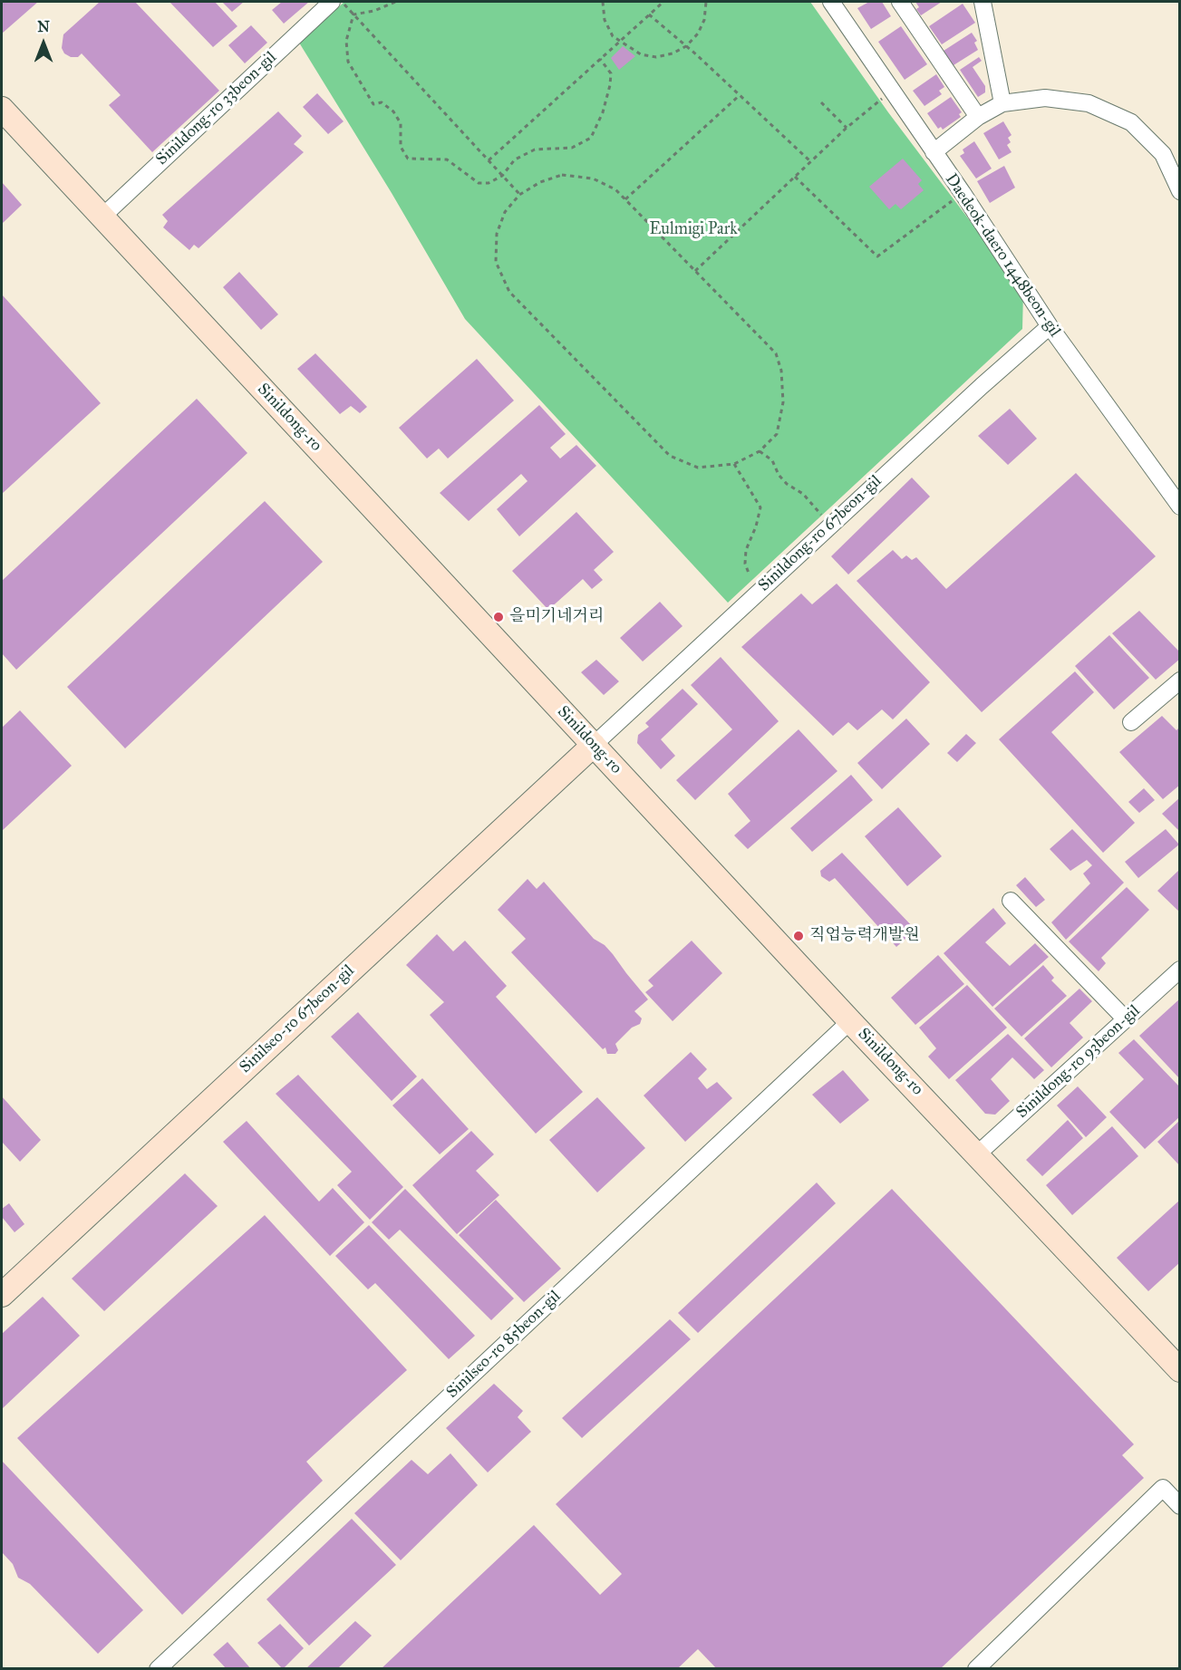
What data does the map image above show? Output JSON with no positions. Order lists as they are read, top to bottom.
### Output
{
  "streets": {
    "main road": ["Sinildong-ro", "Sinilseo-ro 67beon-gil"],
    "street": [
      "Sinildong-ro 33beon-gil",
      "Daedeok-daero 1448beon-gil",
      "Sinildong-ro 67beon-gil",
      "Sinildong-ro 93beon-gil",
      "Sinilseo-ro 85beon-gil"
    ]
  },
  "crossings": [
    ["Sinildong-ro 33beon-gil", "Sinildong-ro"],
    ["Daedeok-daero 1448beon-gil", "Sinildong-ro 67beon-gil"],
    ["Sinildong-ro", "Sinildong-ro 67beon-gil"],
    ["Sinildong-ro", "Sinilseo-ro 67beon-gil"],
    ["Sinildong-ro", "Sinildong-ro 93beon-gil"],
    ["Sinildong-ro", "Sinilseo-ro 85beon-gil"],
    ["Sinildong-ro 67beon-gil", "Sinilseo-ro 67beon-gil"]
  ],
  "parks": ["Eulmigi Park"],
  "places": ["을미기네거리", "직업능력개발원"],
  "north": "top"
}
